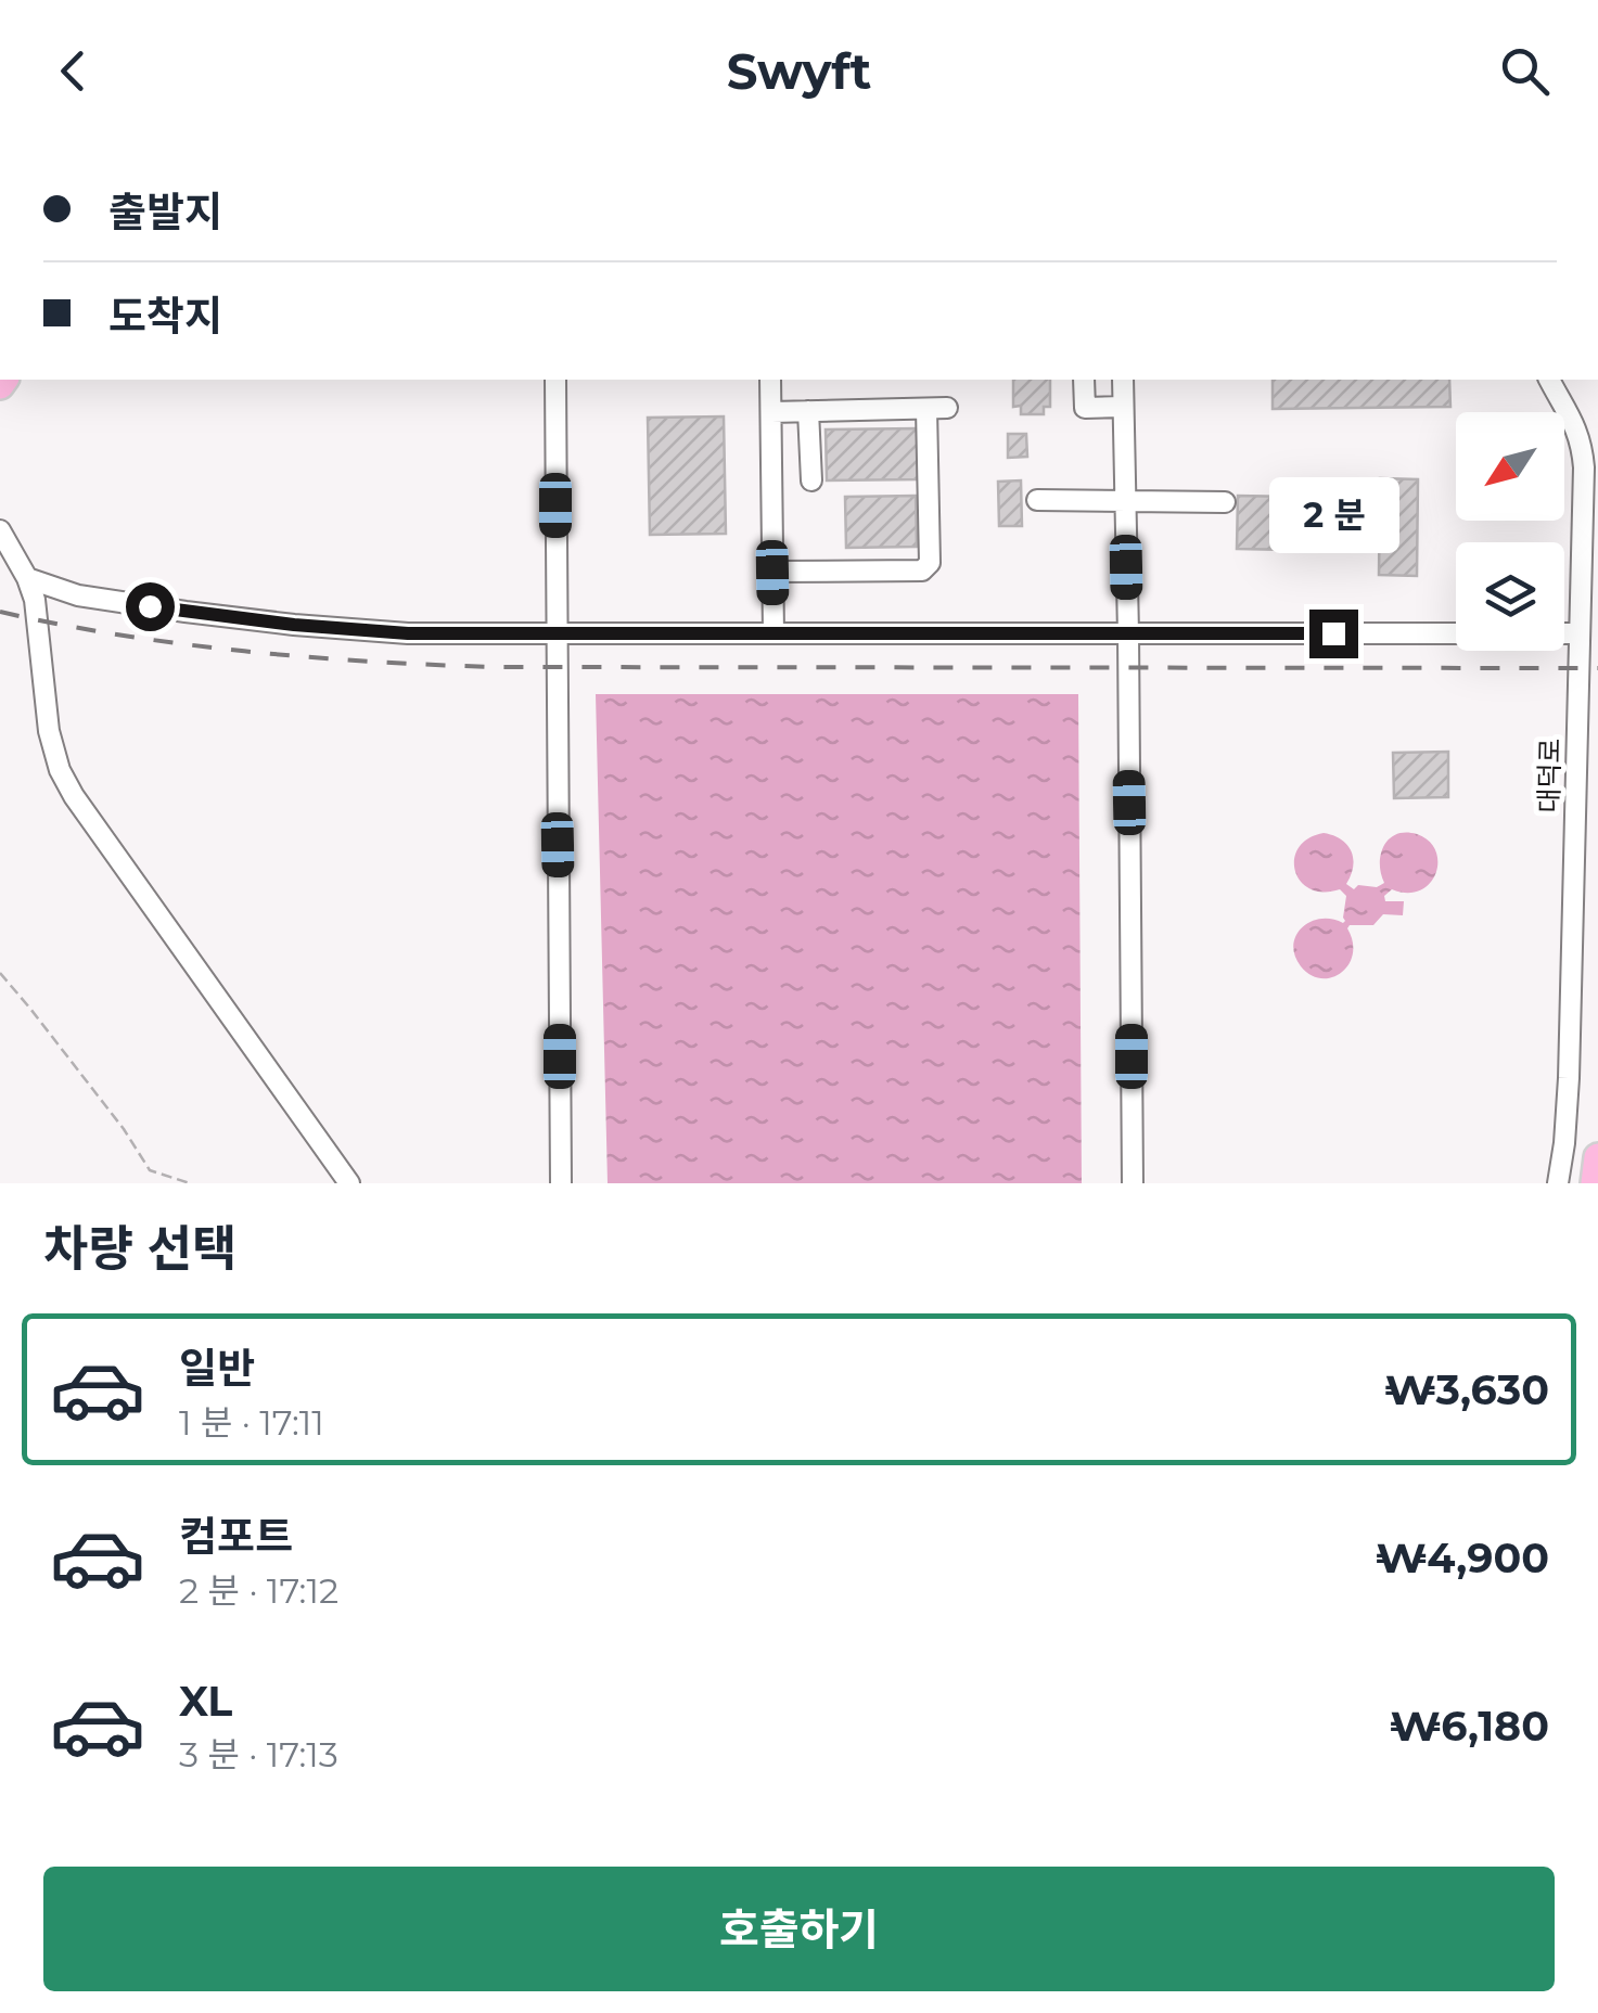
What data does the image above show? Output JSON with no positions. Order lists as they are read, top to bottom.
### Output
{
  "streets": {
    "street": ["대덕로"]
  },
  "north": "bottom left",
  "page": {
    "header": "Swyft",
    "banner": ["출발지", "도착지"],
    "bubble": "2 분",
    "heading": "차량 선택",
    "list": [
      {
        "name": "일반",
        "note": "1 분 · 17:11",
        "value": "₩3,630"
      },
      {
        "name": "컴포트",
        "note": "2 분 · 17:12",
        "value": "₩4,900"
      },
      {
        "name": "XL",
        "note": "3 분 · 17:13",
        "value": "₩6,180"
      }
    ],
    "buttons": "호출하기"
  }
}
